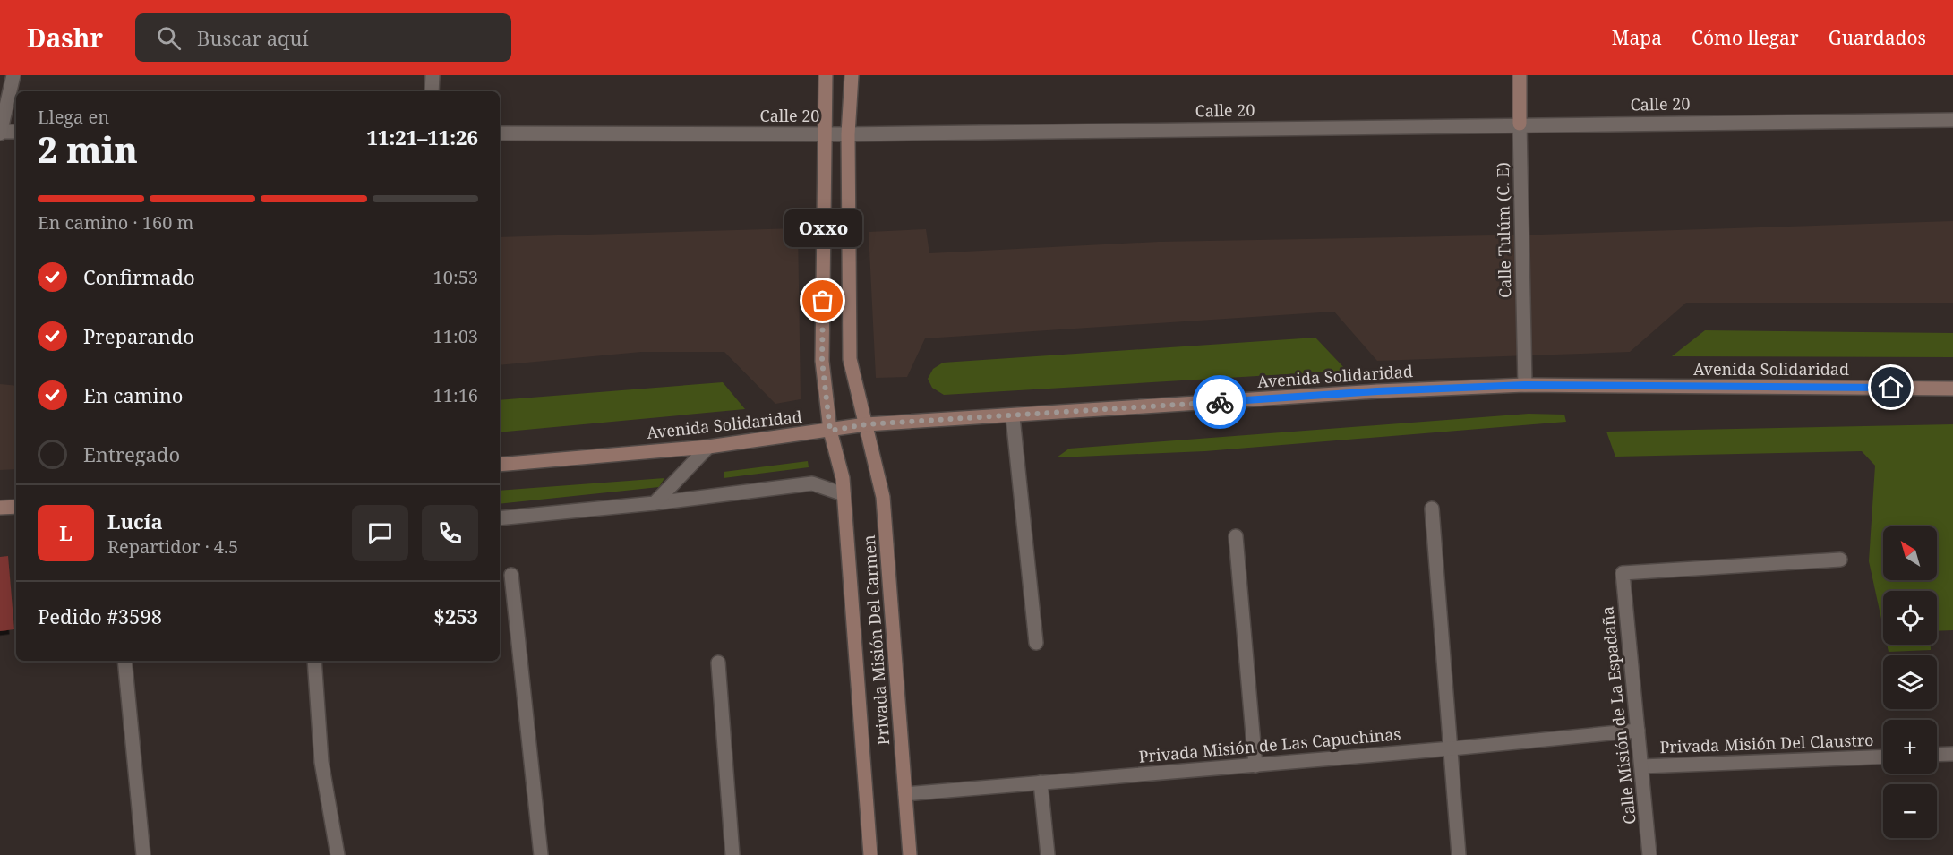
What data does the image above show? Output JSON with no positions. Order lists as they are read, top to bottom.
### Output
{
  "streets": {
    "street": [
      "Calle 20",
      "Calle Tulúm (C. E)",
      "Avenida Solidaridad",
      "Privada Misión Del Carmen",
      "Calle Misión de La Espadaña",
      "Privada Misión Del Claustro",
      "Privada Misión de Las Capuchinas"
    ]
  },
  "crossings": [
    ["Calle 20", "Calle Tulúm (C. E)"],
    ["Calle 20", "Privada Misión Del Carmen"],
    ["Calle Tulúm (C. E)", "Avenida Solidaridad"],
    ["Avenida Solidaridad", "Privada Misión Del Carmen"],
    ["Privada Misión Del Carmen", "Privada Misión de Las Capuchinas"],
    ["Calle Misión de La Espadaña", "Privada Misión Del Claustro"],
    ["Calle Misión de La Espadaña", "Privada Misión de Las Capuchinas"]
  ],
  "places": ["Oxxo"],
  "north": "top left",
  "page": {
    "header": "Dashr",
    "search": "Buscar aquí",
    "nav": ["Mapa", "Cómo llegar", "Guardados"],
    "heading": ["2 min", "Llega en", "11:21–11:26"],
    "panel": [
      "Lucía",
      "Repartidor · 4.5",
      "Pedido #3598",
      "$253"
    ],
    "bar": "En camino · 160 m",
    "bubble": "Oxxo",
    "list": [
      ["Confirmado", "10:53"],
      ["Preparando", "11:03"],
      ["En camino", "11:16"],
      "Entregado"
    ],
    "round": "L",
    "map_buttons": ["+", "−"]
  }
}
